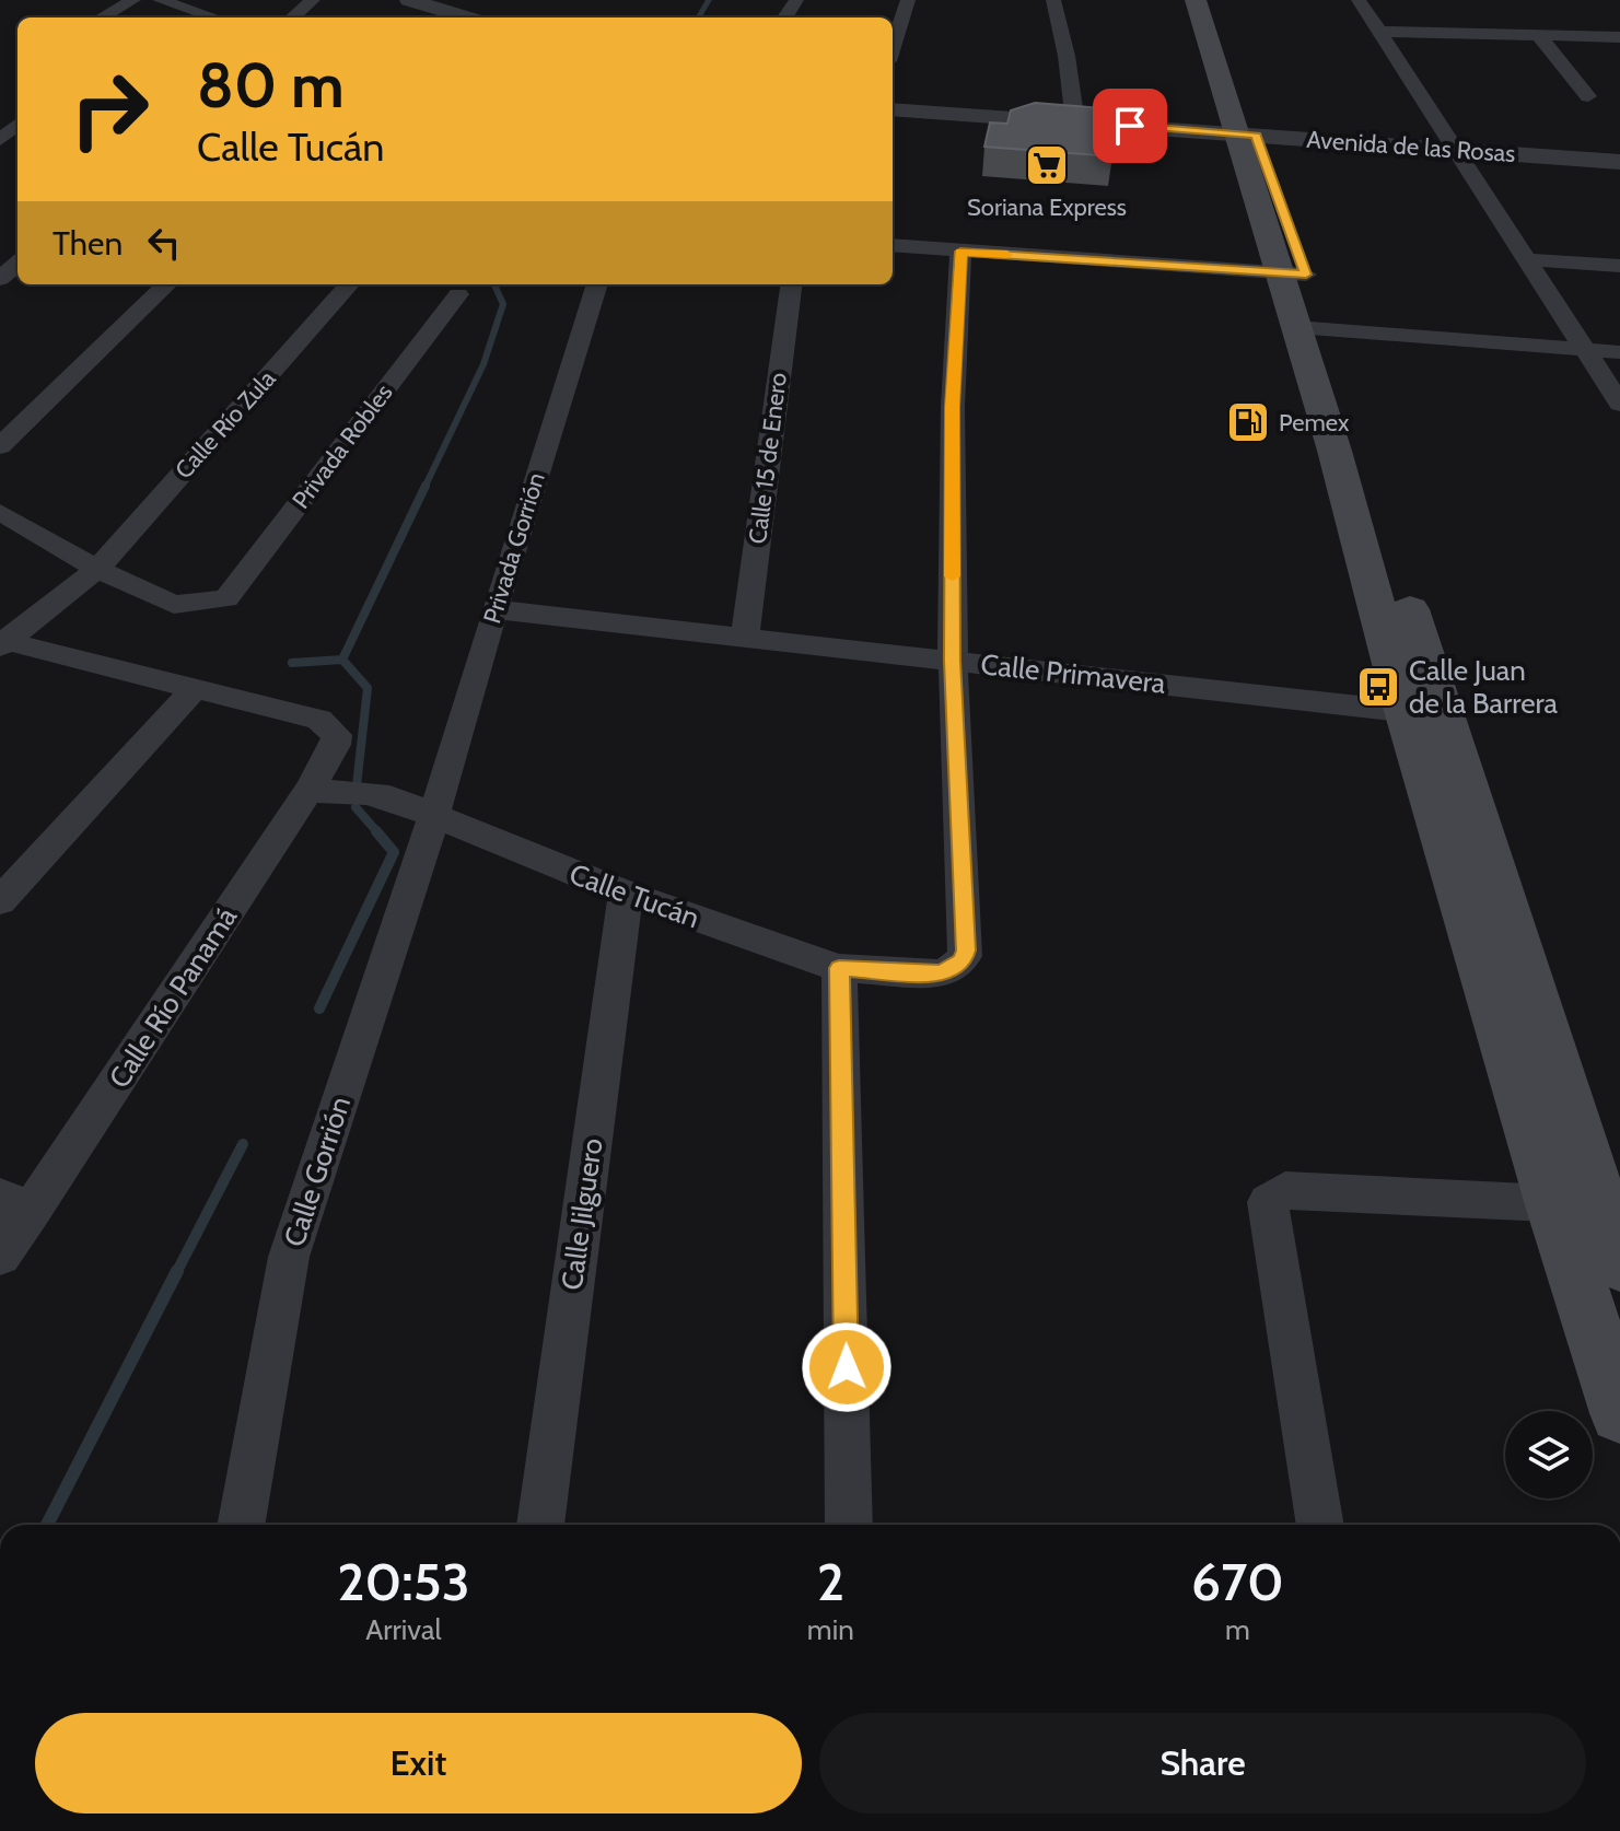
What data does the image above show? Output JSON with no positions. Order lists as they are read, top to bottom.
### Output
{
  "streets": {
    "street": [
      "Avenida de las Rosas",
      "Calle Río Zula",
      "Privada Robles",
      "Calle 15 de Enero",
      "Privada Gorrión",
      "Calle Primavera",
      "Calle Tucán",
      "Calle Río Panamá",
      "Calle Gorrión",
      "Calle Jilguero"
    ]
  },
  "crossings": [
    ["Calle Río Zula", "Privada Robles"],
    ["Calle 15 de Enero", "Calle Primavera"],
    ["Privada Gorrión", "Calle Primavera"],
    ["Privada Gorrión", "Calle Tucán"],
    ["Privada Gorrión", "Calle Gorrión"],
    ["Calle Primavera", "Calle Tucán"],
    ["Calle Tucán", "Calle Río Panamá"],
    ["Calle Tucán", "Calle Gorrión"],
    ["Calle Tucán", "Calle Jilguero"]
  ],
  "places": {
    "supermarket": ["Soriana Express"],
    "fuel station": ["Pemex"],
    "bus stop": ["Calle Juan de la Barrera"]
  },
  "page": {
    "turn": ["80 m", "Calle Tucán"],
    "then": "Then",
    "eta": [
      "20:53",
      "Arrival",
      "2",
      "min",
      "670",
      "m"
    ],
    "buttons": ["Exit", "Share"]
  }
}
